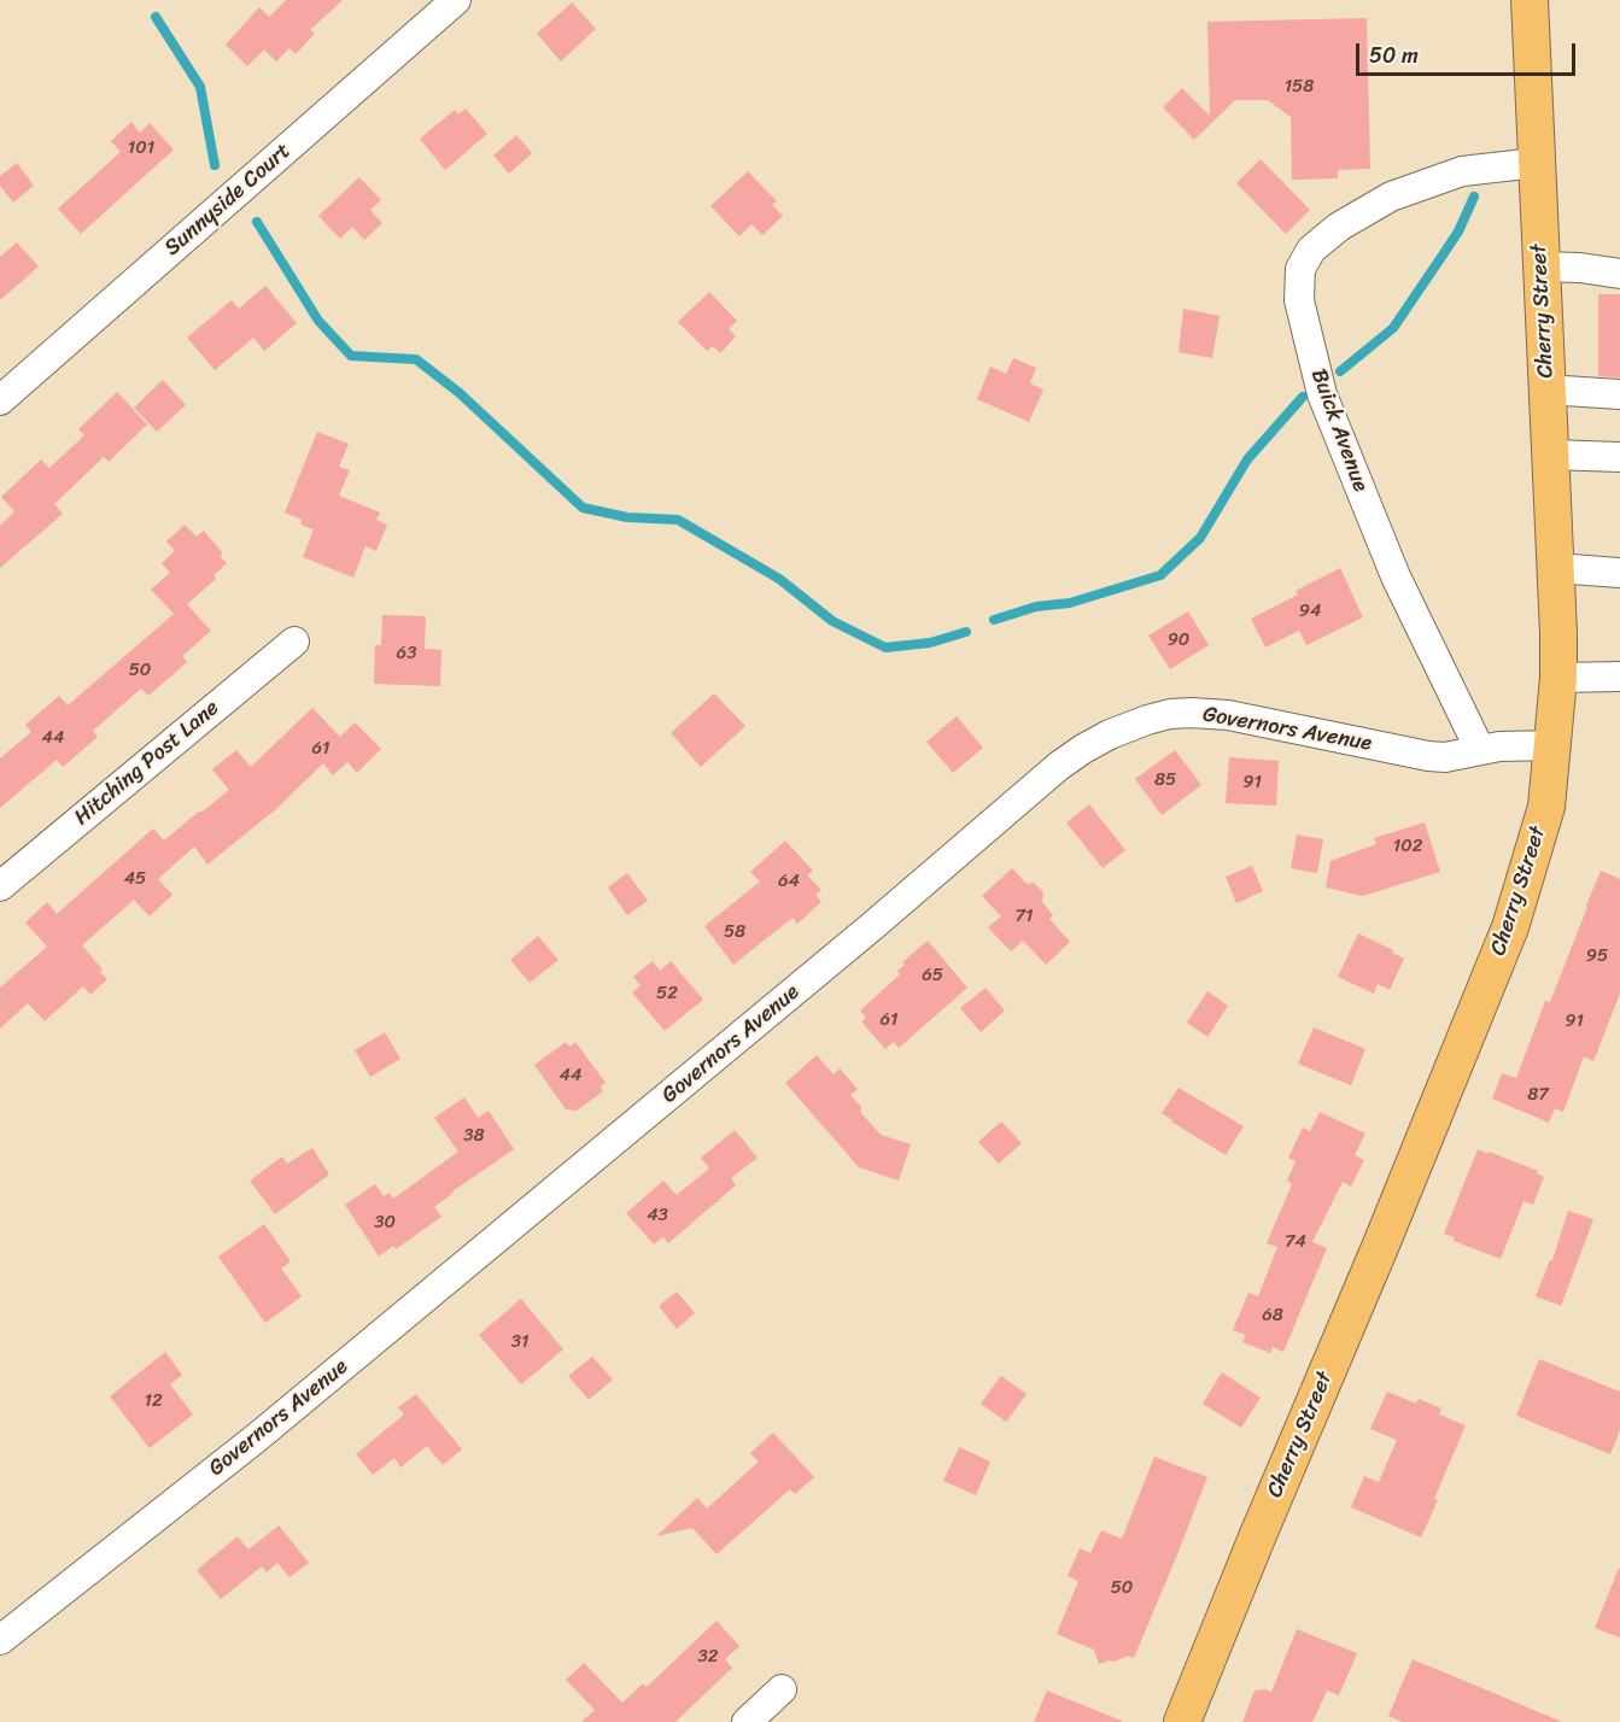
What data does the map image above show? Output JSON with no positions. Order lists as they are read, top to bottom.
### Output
{
  "streets": {
    "main road": ["Cherry Street"],
    "street": [
      "Sunnyside Court",
      "Buick Avenue",
      "Governors Avenue",
      "Hitching Post Lane"
    ]
  },
  "crossings": [
    ["Cherry Street", "Buick Avenue"],
    ["Cherry Street", "Governors Avenue"],
    ["Buick Avenue", "Governors Avenue"]
  ],
  "house_numbers": [
    "158",
    "101",
    "94",
    "90",
    "63",
    "50",
    "44",
    "61",
    "85",
    "91",
    "102",
    "45",
    "64",
    "71",
    "58",
    "95",
    "65",
    "52",
    "61",
    "91",
    "44",
    "87",
    "38",
    "43",
    "30",
    "74",
    "68",
    "31",
    "12",
    "50",
    "32"
  ],
  "scale_bar": "50 m"
}
